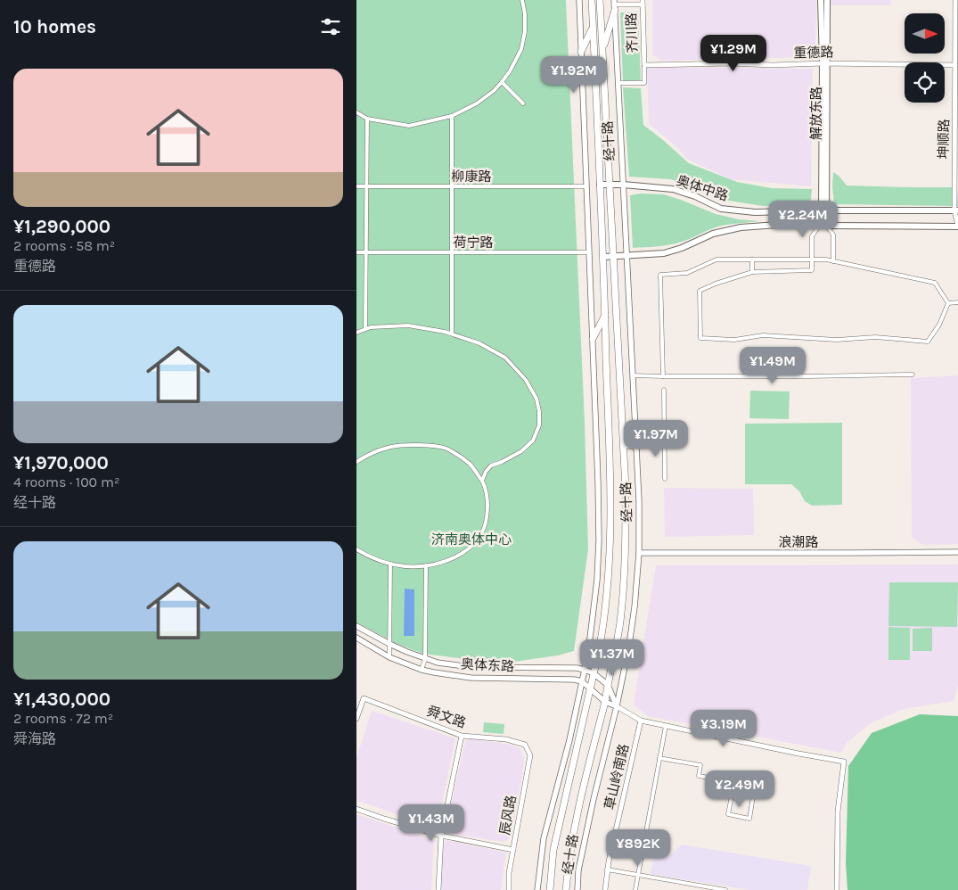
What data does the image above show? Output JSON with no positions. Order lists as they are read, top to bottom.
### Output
{
  "streets": {
    "highway": ["经十路"],
    "main road": [
      "解放东路",
      "奥体中路",
      "浪潮路",
      "奥体东路"
    ],
    "street": [
      "齐川路",
      "重德路",
      "坤顺路",
      "柳康路",
      "荷宁路",
      "舜文路",
      "草山岭南路",
      "辰风路"
    ]
  },
  "crossings": [
    ["齐川路", "重德路"],
    ["重德路", "解放东路"],
    ["重德路", "坤顺路"],
    ["解放东路", "奥体中路"],
    ["坤顺路", "奥体中路"],
    ["经十路", "柳康路"],
    ["经十路", "奥体中路"],
    ["经十路", "荷宁路"],
    ["经十路", "浪潮路"],
    ["经十路", "奥体东路"],
    ["舜文路", "辰风路"]
  ],
  "parks": ["济南奥体中心"],
  "north": "right",
  "page": {
    "heading": "10 homes",
    "price": [
      "¥1.29M",
      "¥1.92M",
      "¥2.24M",
      "¥1.49M",
      "¥1.97M",
      "¥1.37M",
      "¥3.19M",
      "¥2.49M",
      "¥1.43M",
      "¥892K"
    ],
    "list": [
      {
        "name": "¥1,290,000",
        "note": "2 rooms · 58 m² · 重德路"
      },
      {
        "name": "¥1,970,000",
        "note": "4 rooms · 100 m² · 经十路"
      },
      {
        "name": "¥1,430,000",
        "note": "2 rooms · 72 m² · 舜海路"
      }
    ]
  }
}
